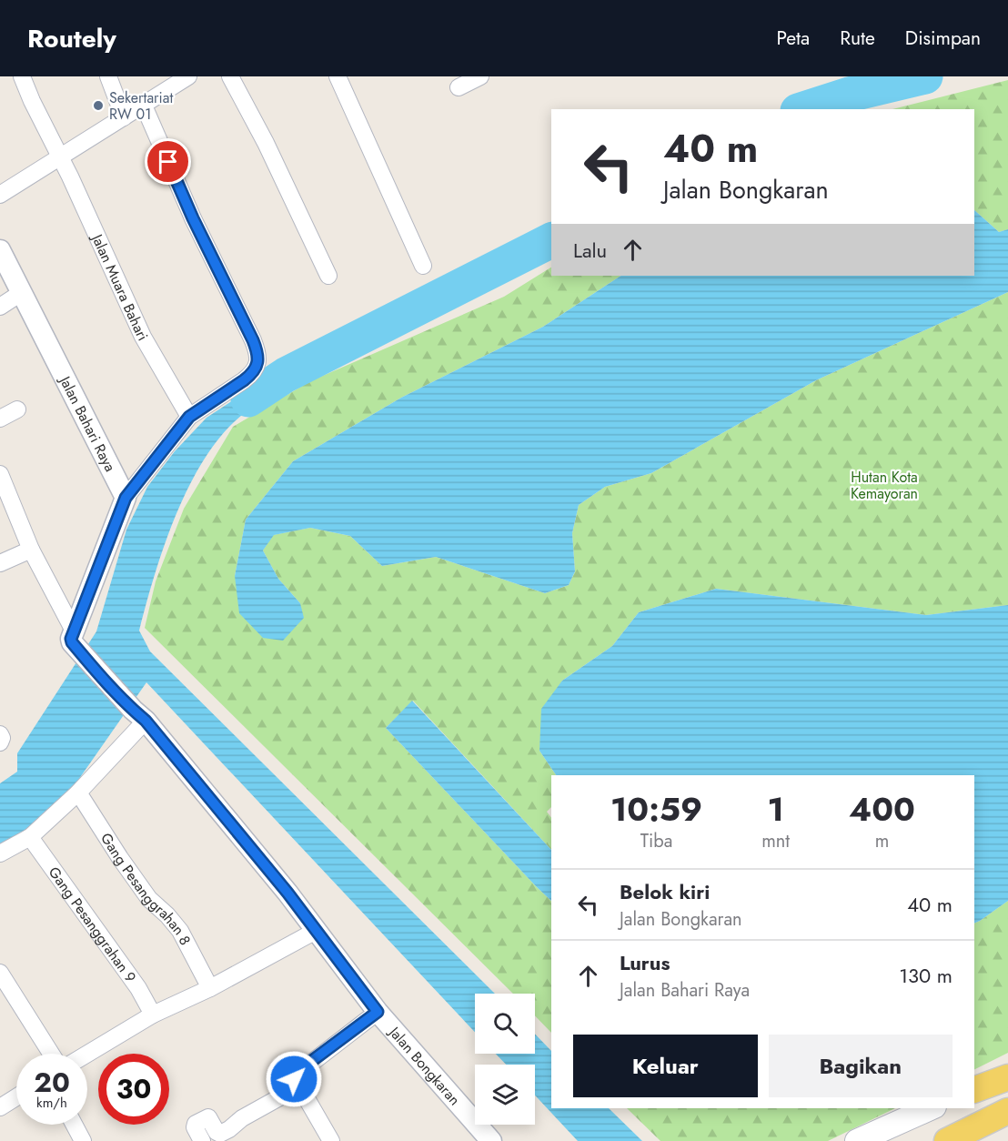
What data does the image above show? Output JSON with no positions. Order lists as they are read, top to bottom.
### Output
{
  "streets": {
    "street": [
      "Jalan Muara Bahari",
      "Jalan Bahari Raya",
      "Gang Pesanggrahan 8",
      "Gang Pesanggrahan 9",
      "Jalan Bongkaran"
    ]
  },
  "parks": ["Hutan Kota Kemayoran"],
  "places": ["Sekertariat RW 01"],
  "page": {
    "header": "Routely",
    "nav": ["Peta", "Rute", "Disimpan"],
    "turn": ["40 m", "Jalan Bongkaran"],
    "then": "Lalu",
    "eta": [
      "10:59",
      "Tiba",
      "1",
      "mnt",
      "400",
      "m"
    ],
    "list": [
      {
        "name": "Belok kiri",
        "note": "Jalan Bongkaran",
        "value": "40 m"
      },
      {
        "name": "Lurus",
        "note": "Jalan Bahari Raya",
        "value": "130 m"
      }
    ],
    "buttons": ["Keluar", "Bagikan"],
    "speed": "20 km/h",
    "limit": "30"
  }
}
